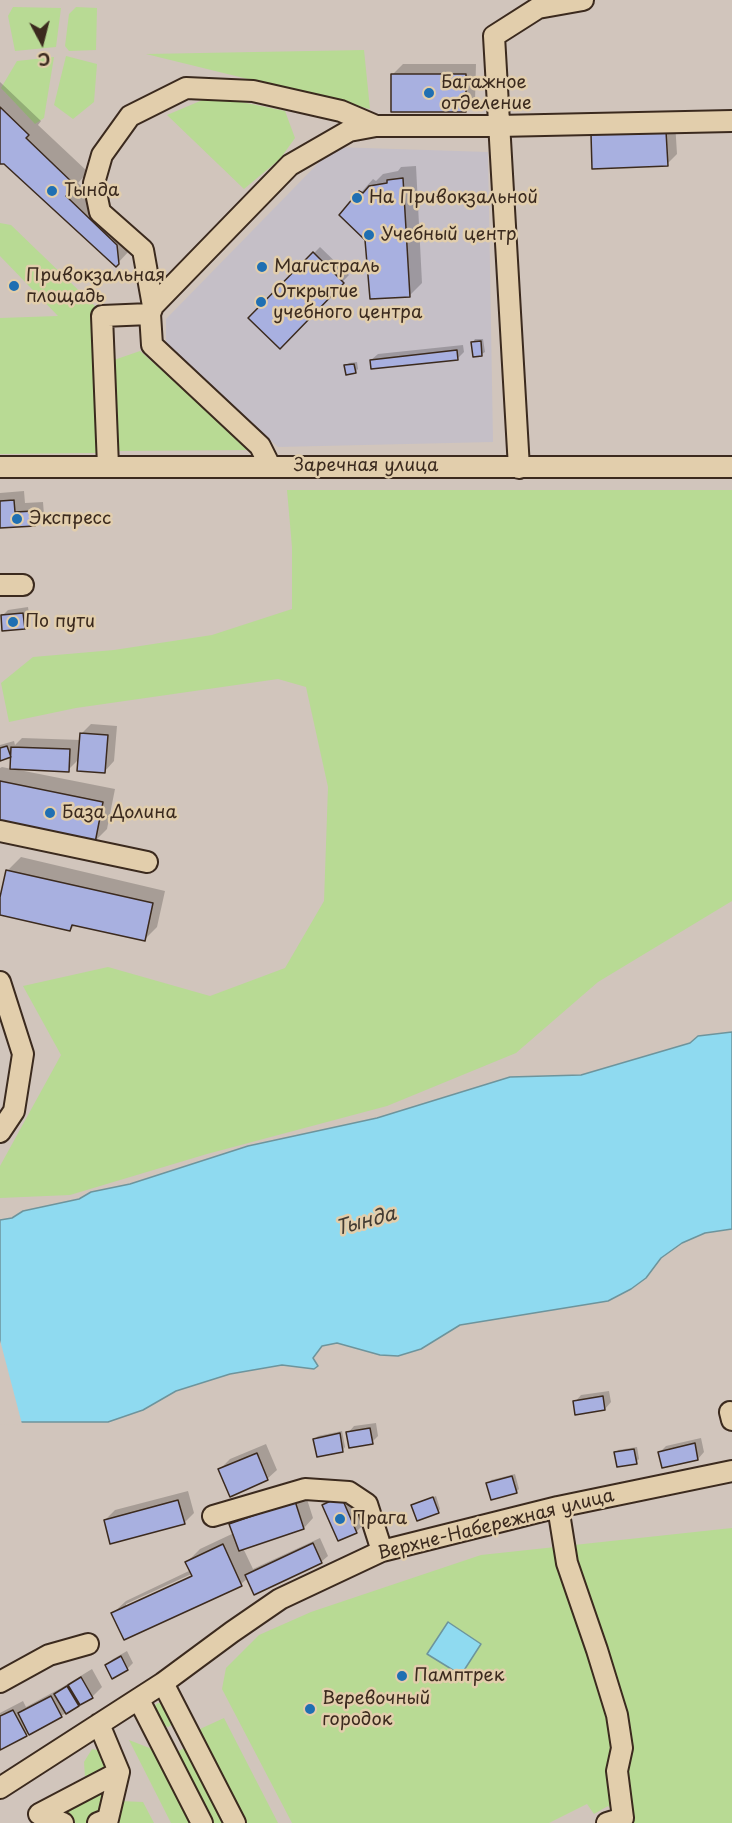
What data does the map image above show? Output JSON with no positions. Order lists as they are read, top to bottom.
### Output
{
  "streets": {
    "street": ["Заречная улица", "Верхне-Набережная улица"]
  },
  "water": ["Тында"],
  "places": [
    "Багажное отделение",
    "Тында",
    "На Привокзальной",
    "Учебный центр",
    "Магистраль",
    "Привокзальная площадь",
    "Открытие учебного центра",
    "Экспресс",
    "По пути",
    "База Долина",
    "Прага",
    "Памптрек",
    "Веревочный городок"
  ],
  "north": "bottom"
}
